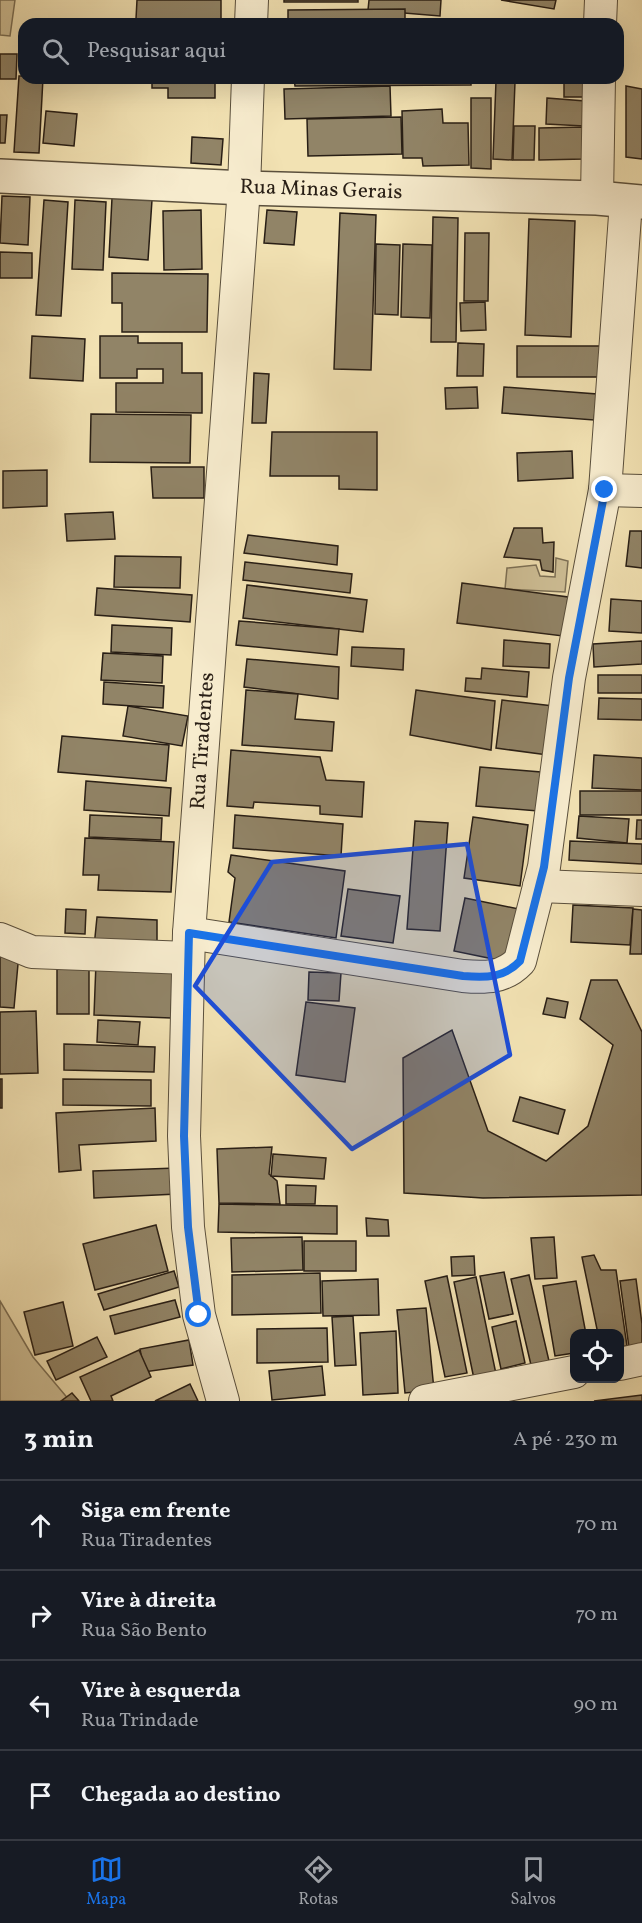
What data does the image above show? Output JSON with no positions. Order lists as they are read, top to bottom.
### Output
{
  "streets": {
    "street": ["Rua Minas Gerais", "Rua Tiradentes"]
  },
  "crossings": [
    ["Rua Minas Gerais", "Rua Tiradentes"]
  ],
  "page": {
    "search": "Pesquisar aqui",
    "heading": ["3 min", "A pé · 230 m"],
    "list": [
      ["Siga em frente", "Rua Tiradentes", "70 m"],
      ["Vire à direita", "Rua São Bento", "70 m"],
      ["Vire à esquerda", "Rua Trindade", "90 m"],
      "Chegada ao destino"
    ],
    "nav": ["Mapa", "Rotas", "Salvos"]
  }
}
